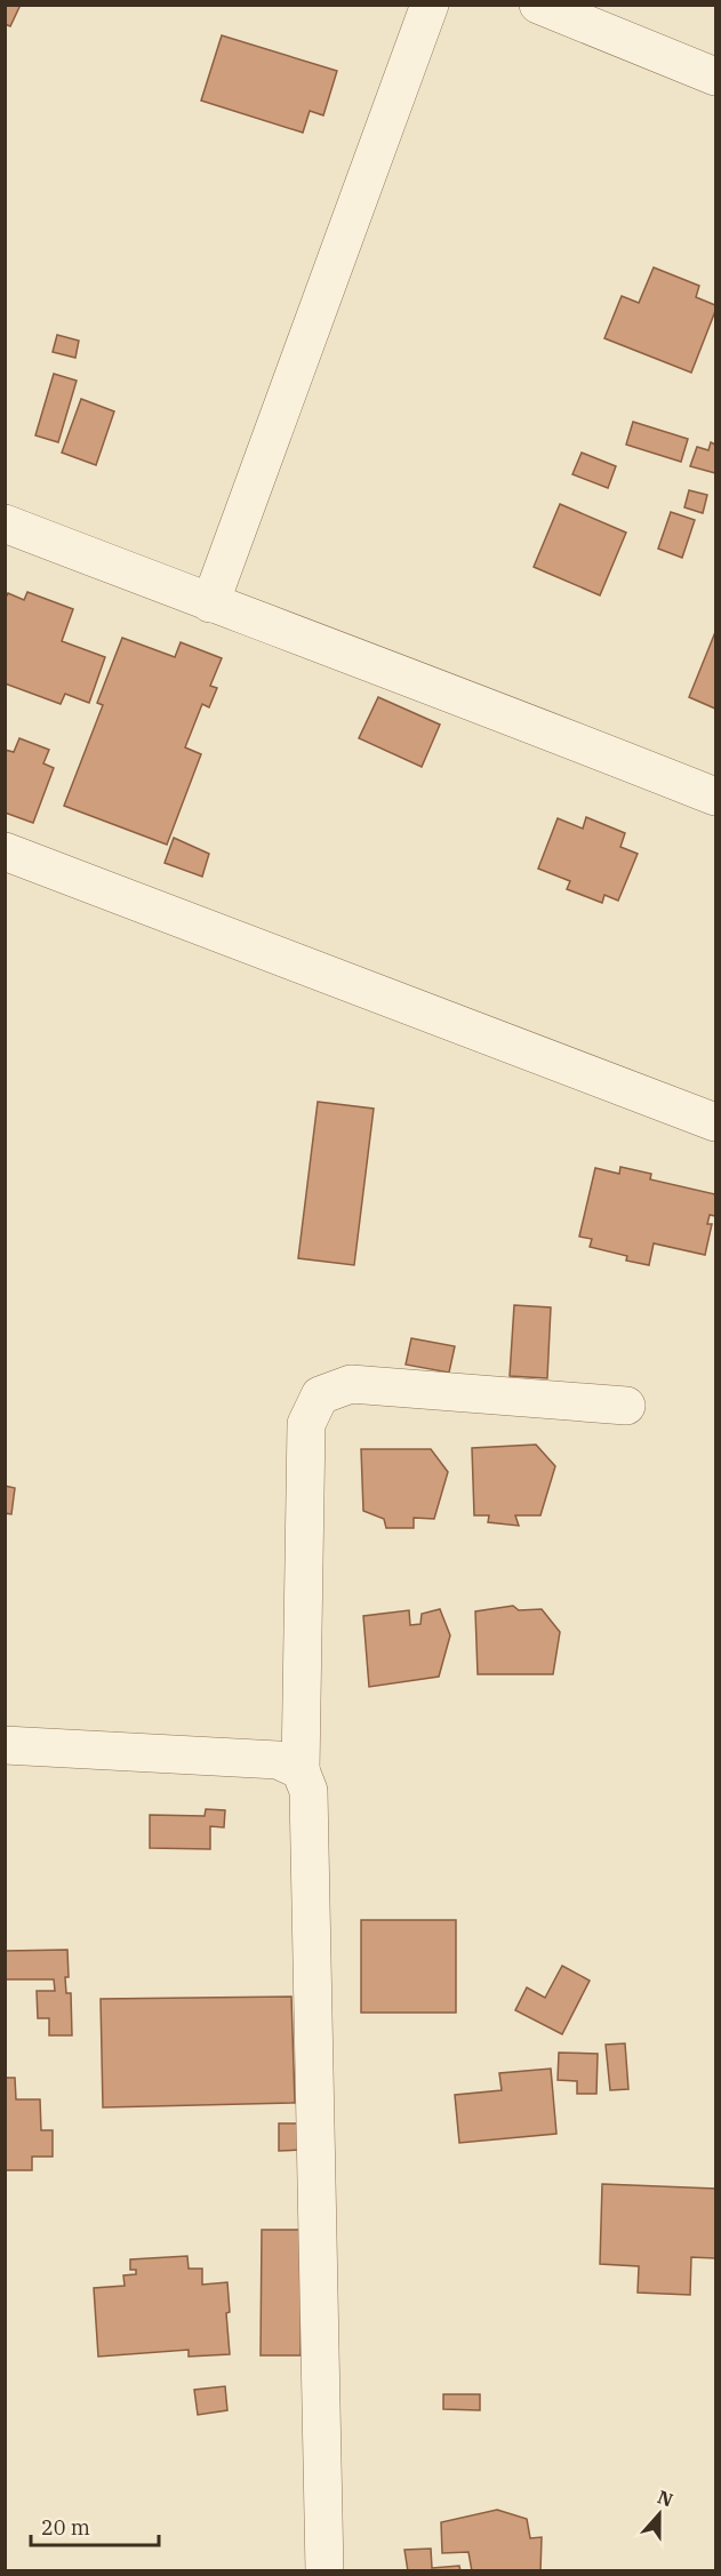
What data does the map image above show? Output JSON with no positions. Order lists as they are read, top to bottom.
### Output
{
  "scale_bar": "20 m",
  "north": "top"
}
